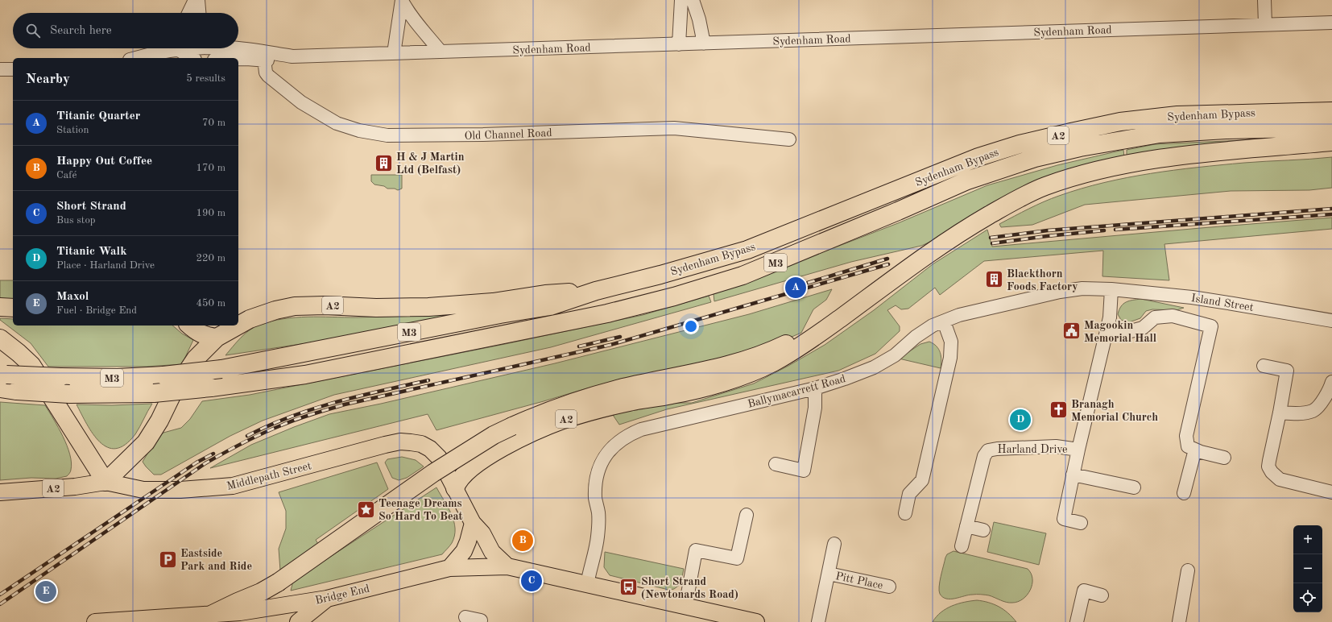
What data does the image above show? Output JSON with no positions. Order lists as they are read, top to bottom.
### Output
{
  "streets": {
    "highway": [
      "Sydenham Bypass",
      "A2",
      "M3",
      "Bridge End"
    ],
    "main road": ["Middlepath Street"],
    "street": [
      "Sydenham Road",
      "Old Channel Road",
      "Island Street",
      "Ballymacarrett Road",
      "Harland Drive",
      "Pitt Place"
    ]
  },
  "crossings": [
    ["Sydenham Road", "Old Channel Road"],
    ["Sydenham Bypass", "A2"],
    ["Sydenham Bypass", "M3"],
    ["A2", "M3"],
    ["A2", "Middlepath Street"],
    ["A2", "Bridge End"],
    ["Island Street", "Ballymacarrett Road"],
    ["Ballymacarrett Road", "Bridge End"],
    ["Middlepath Street", "Bridge End"]
  ],
  "places": {
    "building": ["H & J Martin Ltd (Belfast)", "Blackthorn Foods Factory"],
    "public building": ["Magookin Memorial Hall"],
    "church": ["Branagh Memorial Church"],
    "place": ["Teenage Dreams So Hard To Beat"],
    "parking": ["Eastside Park and Ride"],
    "bus stop": ["Short Strand (Newtonards Road)"]
  },
  "page": {
    "search": "Search here",
    "heading": ["Nearby", "5 results"],
    "list": [
      {
        "mark": "A",
        "name": "Titanic Quarter",
        "note": "Station",
        "value": "70 m"
      },
      {
        "mark": "B",
        "name": "Happy Out Coffee",
        "note": "Café",
        "value": "170 m"
      },
      {
        "mark": "C",
        "name": "Short Strand",
        "note": "Bus stop",
        "value": "190 m"
      },
      {
        "mark": "D",
        "name": "Titanic Walk",
        "note": "Place · Harland Drive",
        "value": "220 m"
      },
      {
        "mark": "E",
        "name": "Maxol",
        "note": "Fuel · Bridge End",
        "value": "450 m"
      }
    ],
    "pins": [
      "A",
      "D",
      "B",
      "C",
      "E"
    ],
    "map_buttons": ["+", "−"]
  }
}
